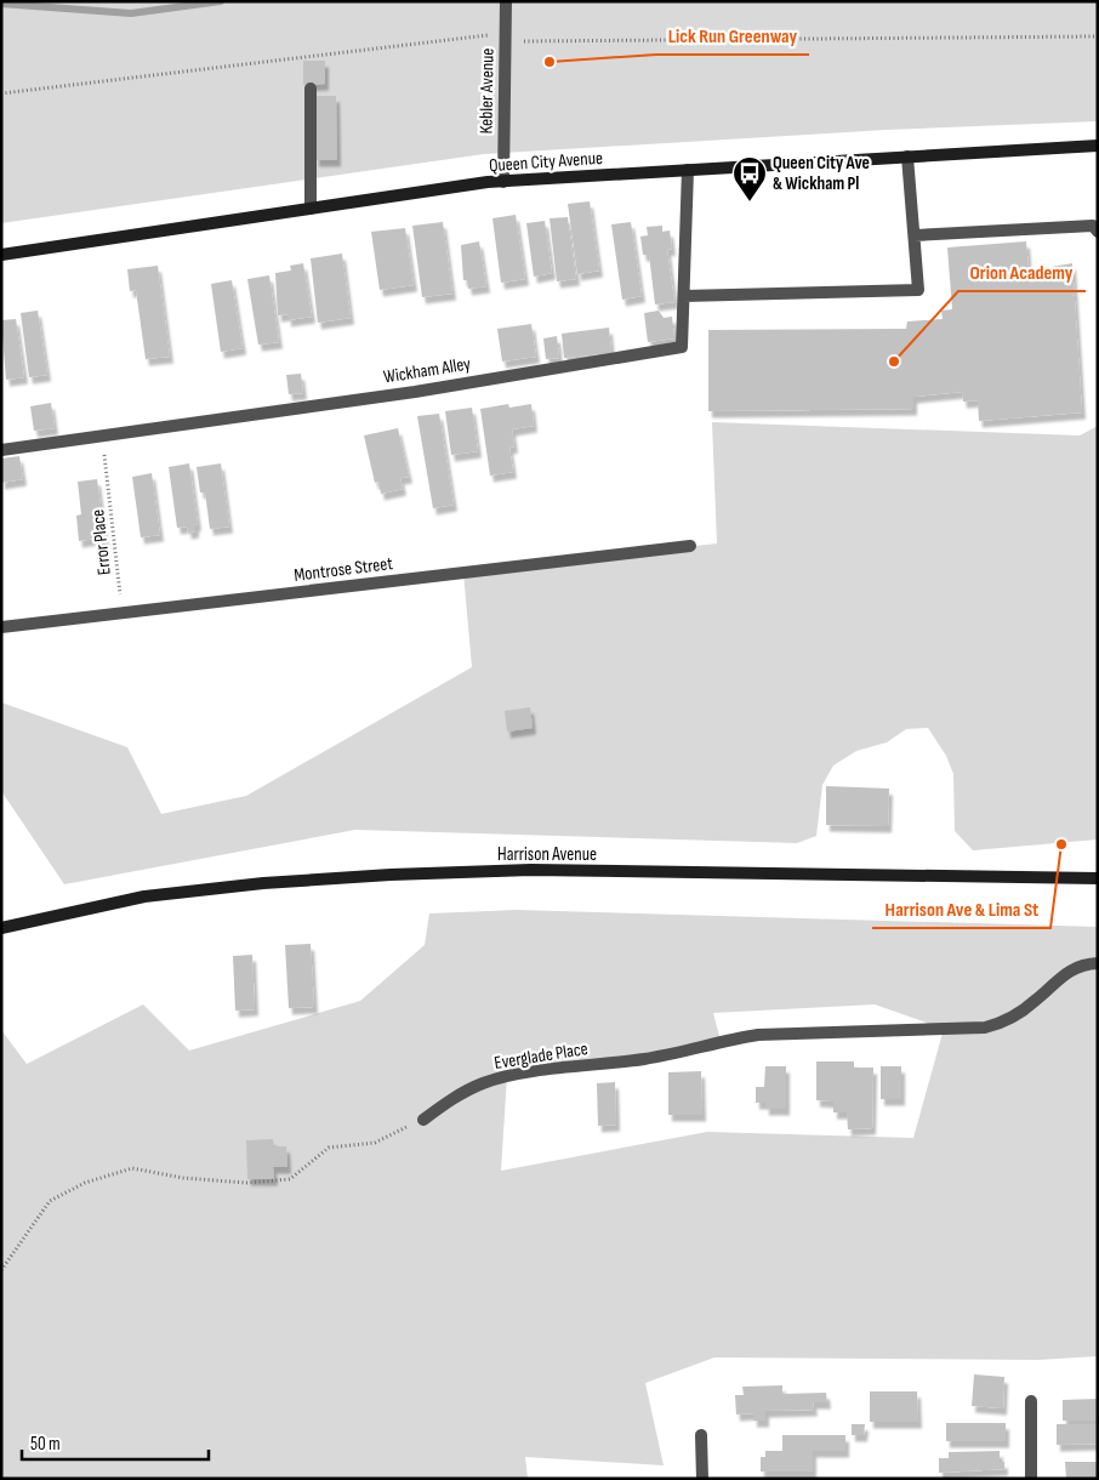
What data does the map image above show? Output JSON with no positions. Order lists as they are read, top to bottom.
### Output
{
  "streets": {
    "main road": ["Queen City Avenue", "Harrison Avenue"],
    "street": [
      "Kebler Avenue",
      "Wickham Alley",
      "Montrose Street",
      "Everglade Place"
    ],
    "path": ["Error Place"]
  },
  "crossings": [
    ["Kebler Avenue", "Queen City Avenue"],
    ["Queen City Avenue", "Wickham Alley"],
    ["Error Place", "Montrose Street"]
  ],
  "places": {
    "other": ["Lick Run Greenway", "Orion Academy", "Harrison Ave & Lima St"],
    "bus stop": ["Queen City Ave & Wickham Pl"]
  },
  "scale_bar": "50 m"
}
